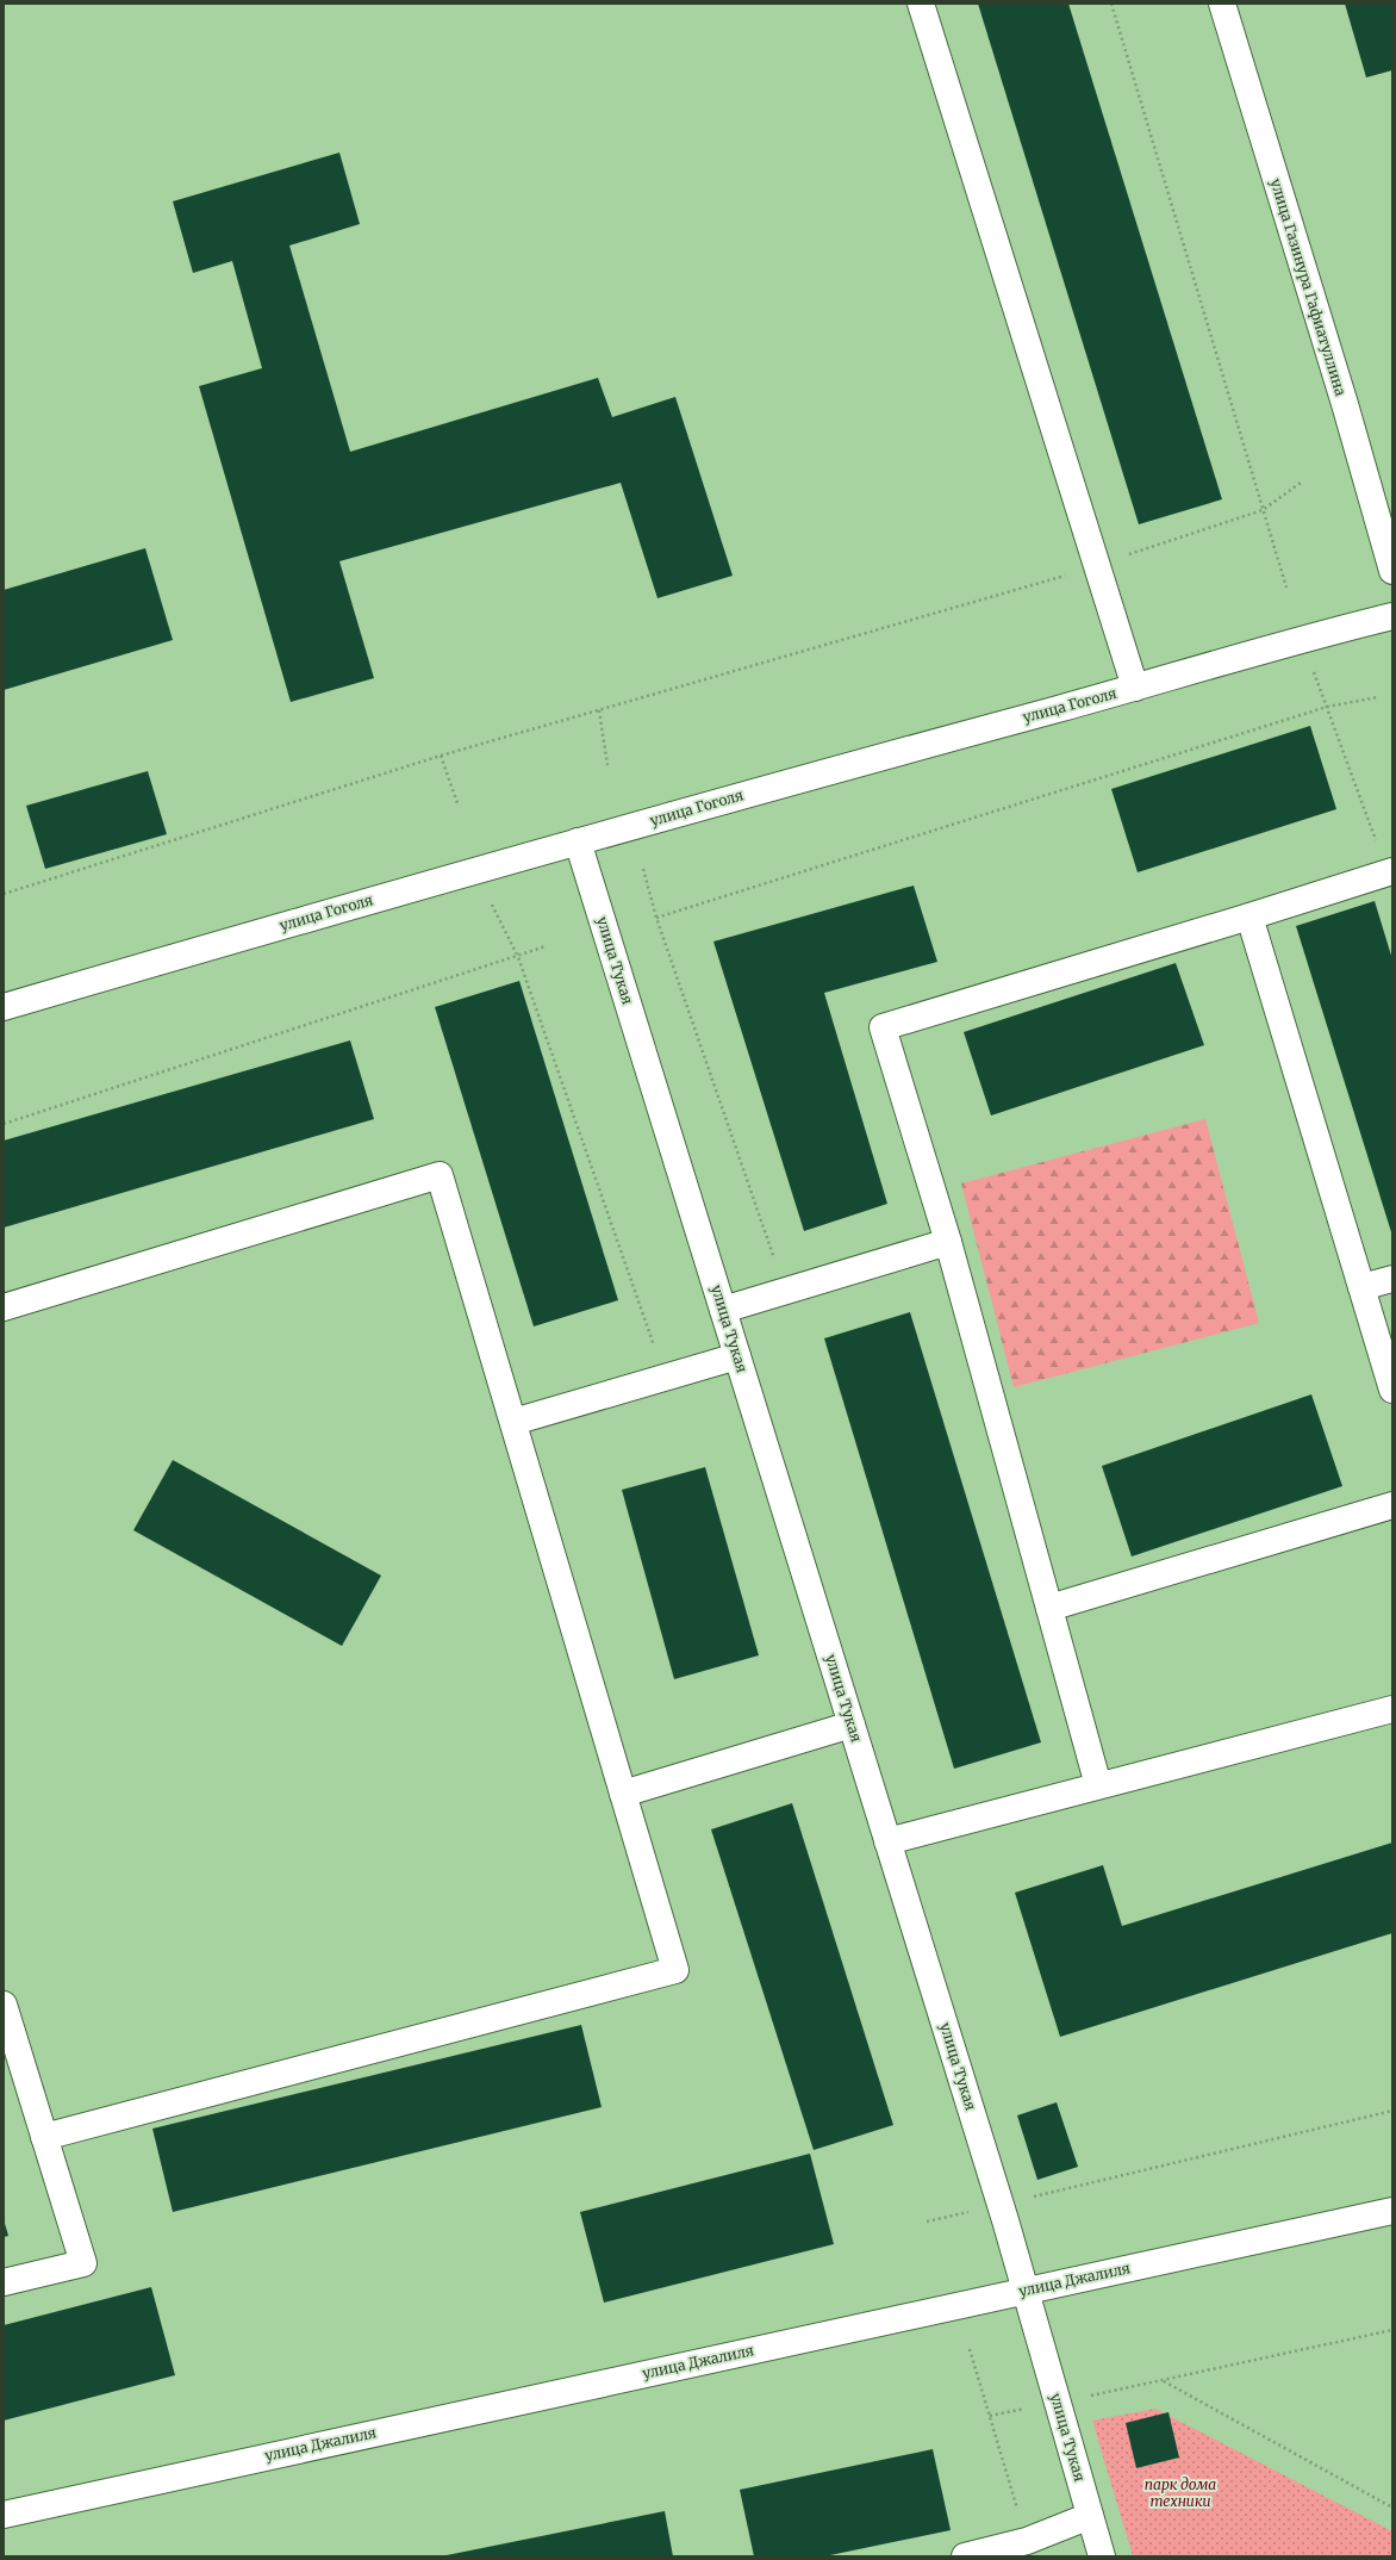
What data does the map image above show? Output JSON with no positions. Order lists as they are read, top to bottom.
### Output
{
  "streets": {
    "street": [
      "улица Газинура Гафиатуллина",
      "улица Гоголя",
      "улица Тукая",
      "улица Джалиля"
    ]
  },
  "crossings": [
    ["улица Гоголя", "улица Тукая"],
    ["улица Тукая", "улица Джалиля"]
  ],
  "parks": ["парк дома техники"]
}
